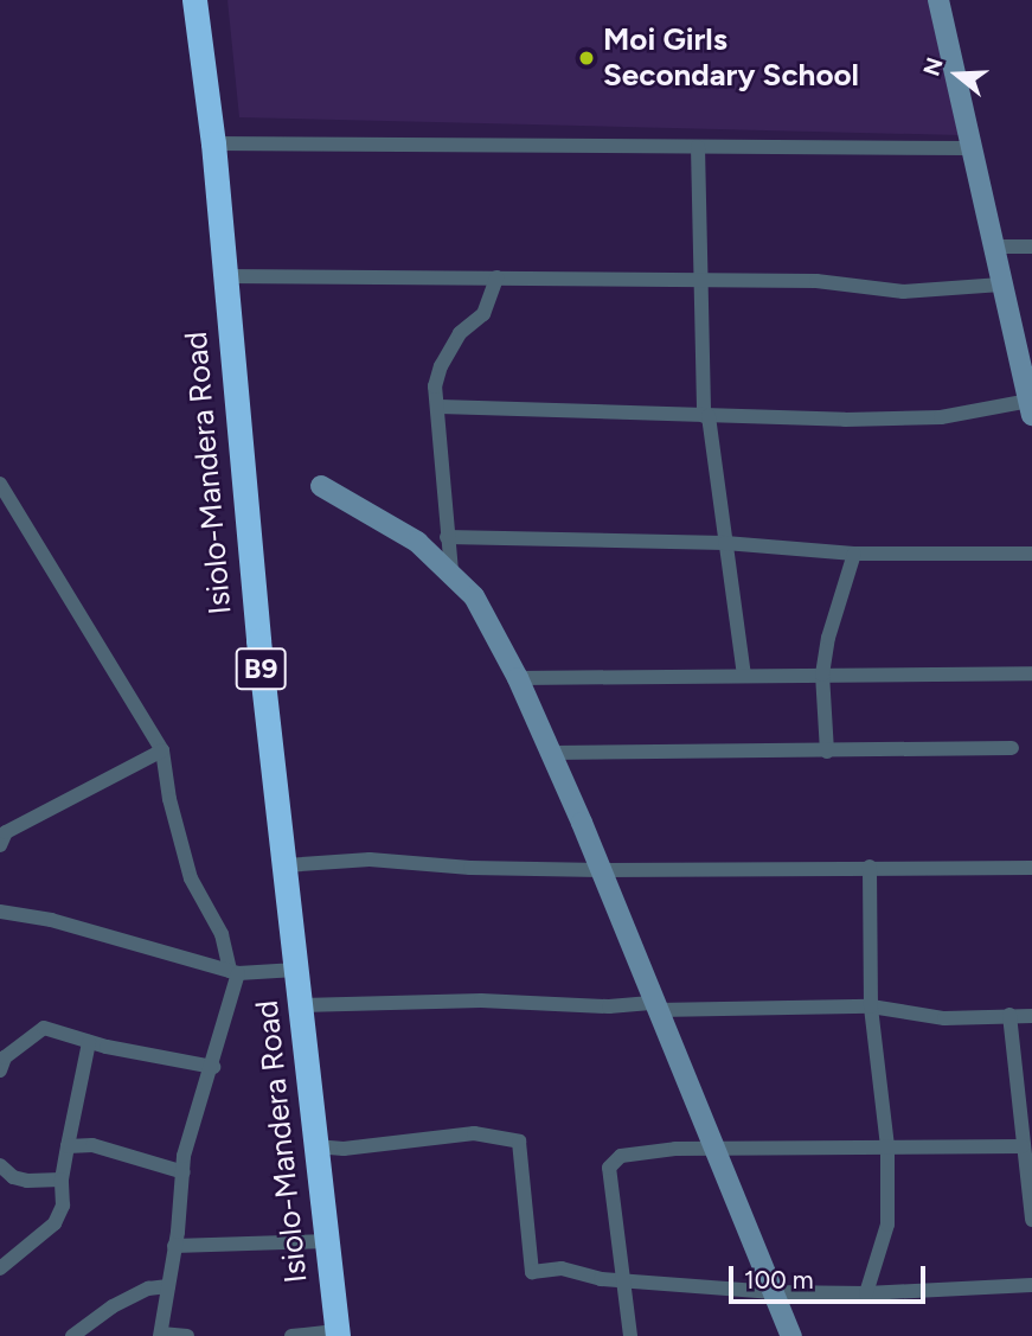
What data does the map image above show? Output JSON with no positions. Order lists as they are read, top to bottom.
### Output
{
  "streets": {
    "highway": ["Isiolo-Mandera Road", "B9"]
  },
  "places": ["Moi Girls Secondary School"],
  "scale_bar": "100 m",
  "north": "left"
}
